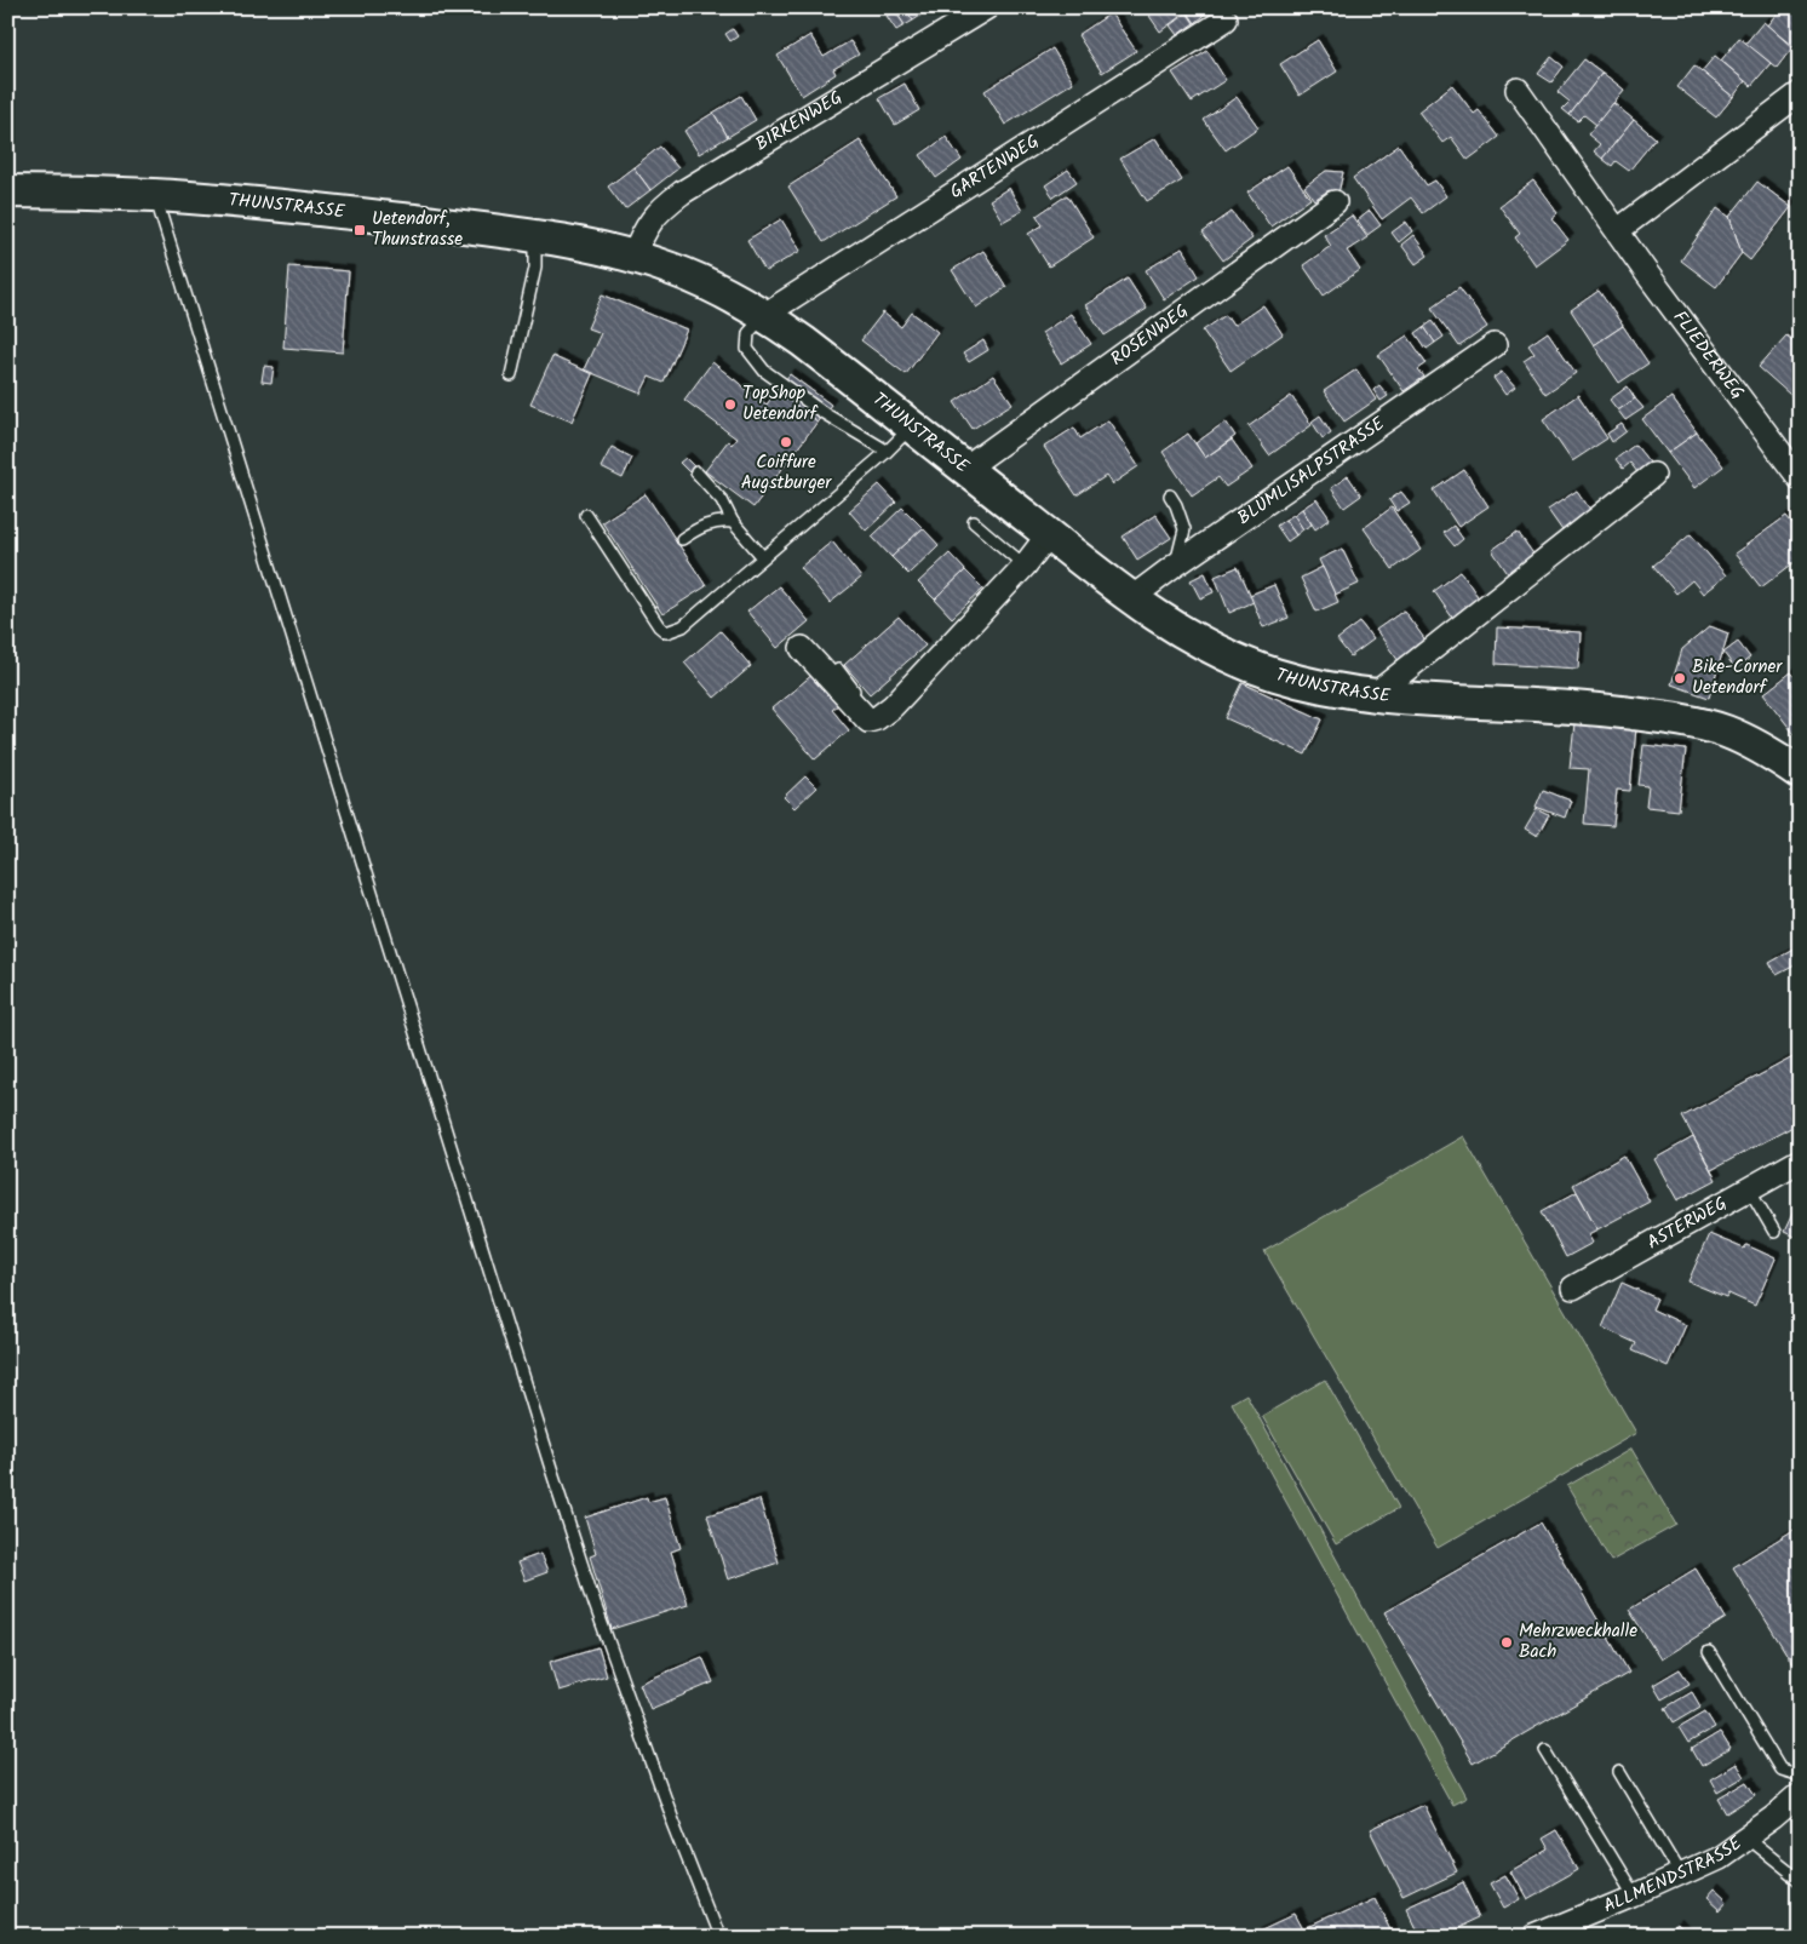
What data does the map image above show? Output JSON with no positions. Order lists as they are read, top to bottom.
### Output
{
  "streets": {
    "main road": ["THUNSTRASSE"],
    "street": [
      "BIRKENWEG",
      "GARTENWEG",
      "ROSENWEG",
      "FLIEDERWEG",
      "BLÜMLISALPSTRASSE",
      "ASTERWEG",
      "ALLMENDSTRASSE"
    ]
  },
  "crossings": [
    ["BIRKENWEG", "THUNSTRASSE"],
    ["GARTENWEG", "THUNSTRASSE"],
    ["THUNSTRASSE", "ROSENWEG"],
    ["THUNSTRASSE", "BLÜMLISALPSTRASSE"]
  ],
  "places": {
    "transit": ["Uetendorf, Thunstrasse"],
    "other": [
      "TopShop Uetendorf",
      "Coiffure Augstburger",
      "Bike-Corner Uetendorf",
      "Mehrzweckhalle Bach"
    ]
  }
}
